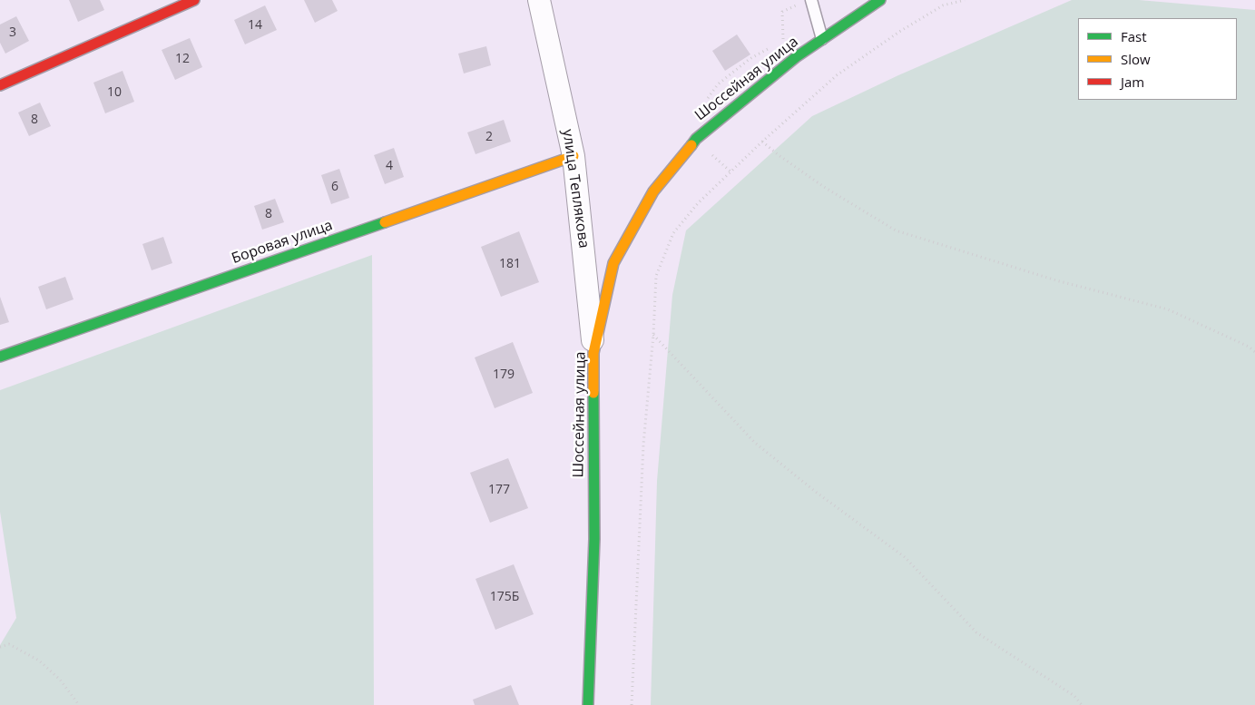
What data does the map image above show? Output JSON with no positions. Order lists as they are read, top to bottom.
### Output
{
  "streets": {
    "main road": ["Шоссейная улица", "Боровая улица"],
    "street": ["улица Теплякова"]
  },
  "crossings": [
    ["Шоссейная улица", "улица Теплякова"],
    ["улица Теплякова", "Боровая улица"]
  ],
  "house_numbers": [
    "14",
    "3",
    "12",
    "10",
    "8",
    "2",
    "4",
    "6",
    "8",
    "181",
    "179",
    "177",
    "175Б"
  ],
  "legend": ["Fast", "Slow", "Jam"]
}
